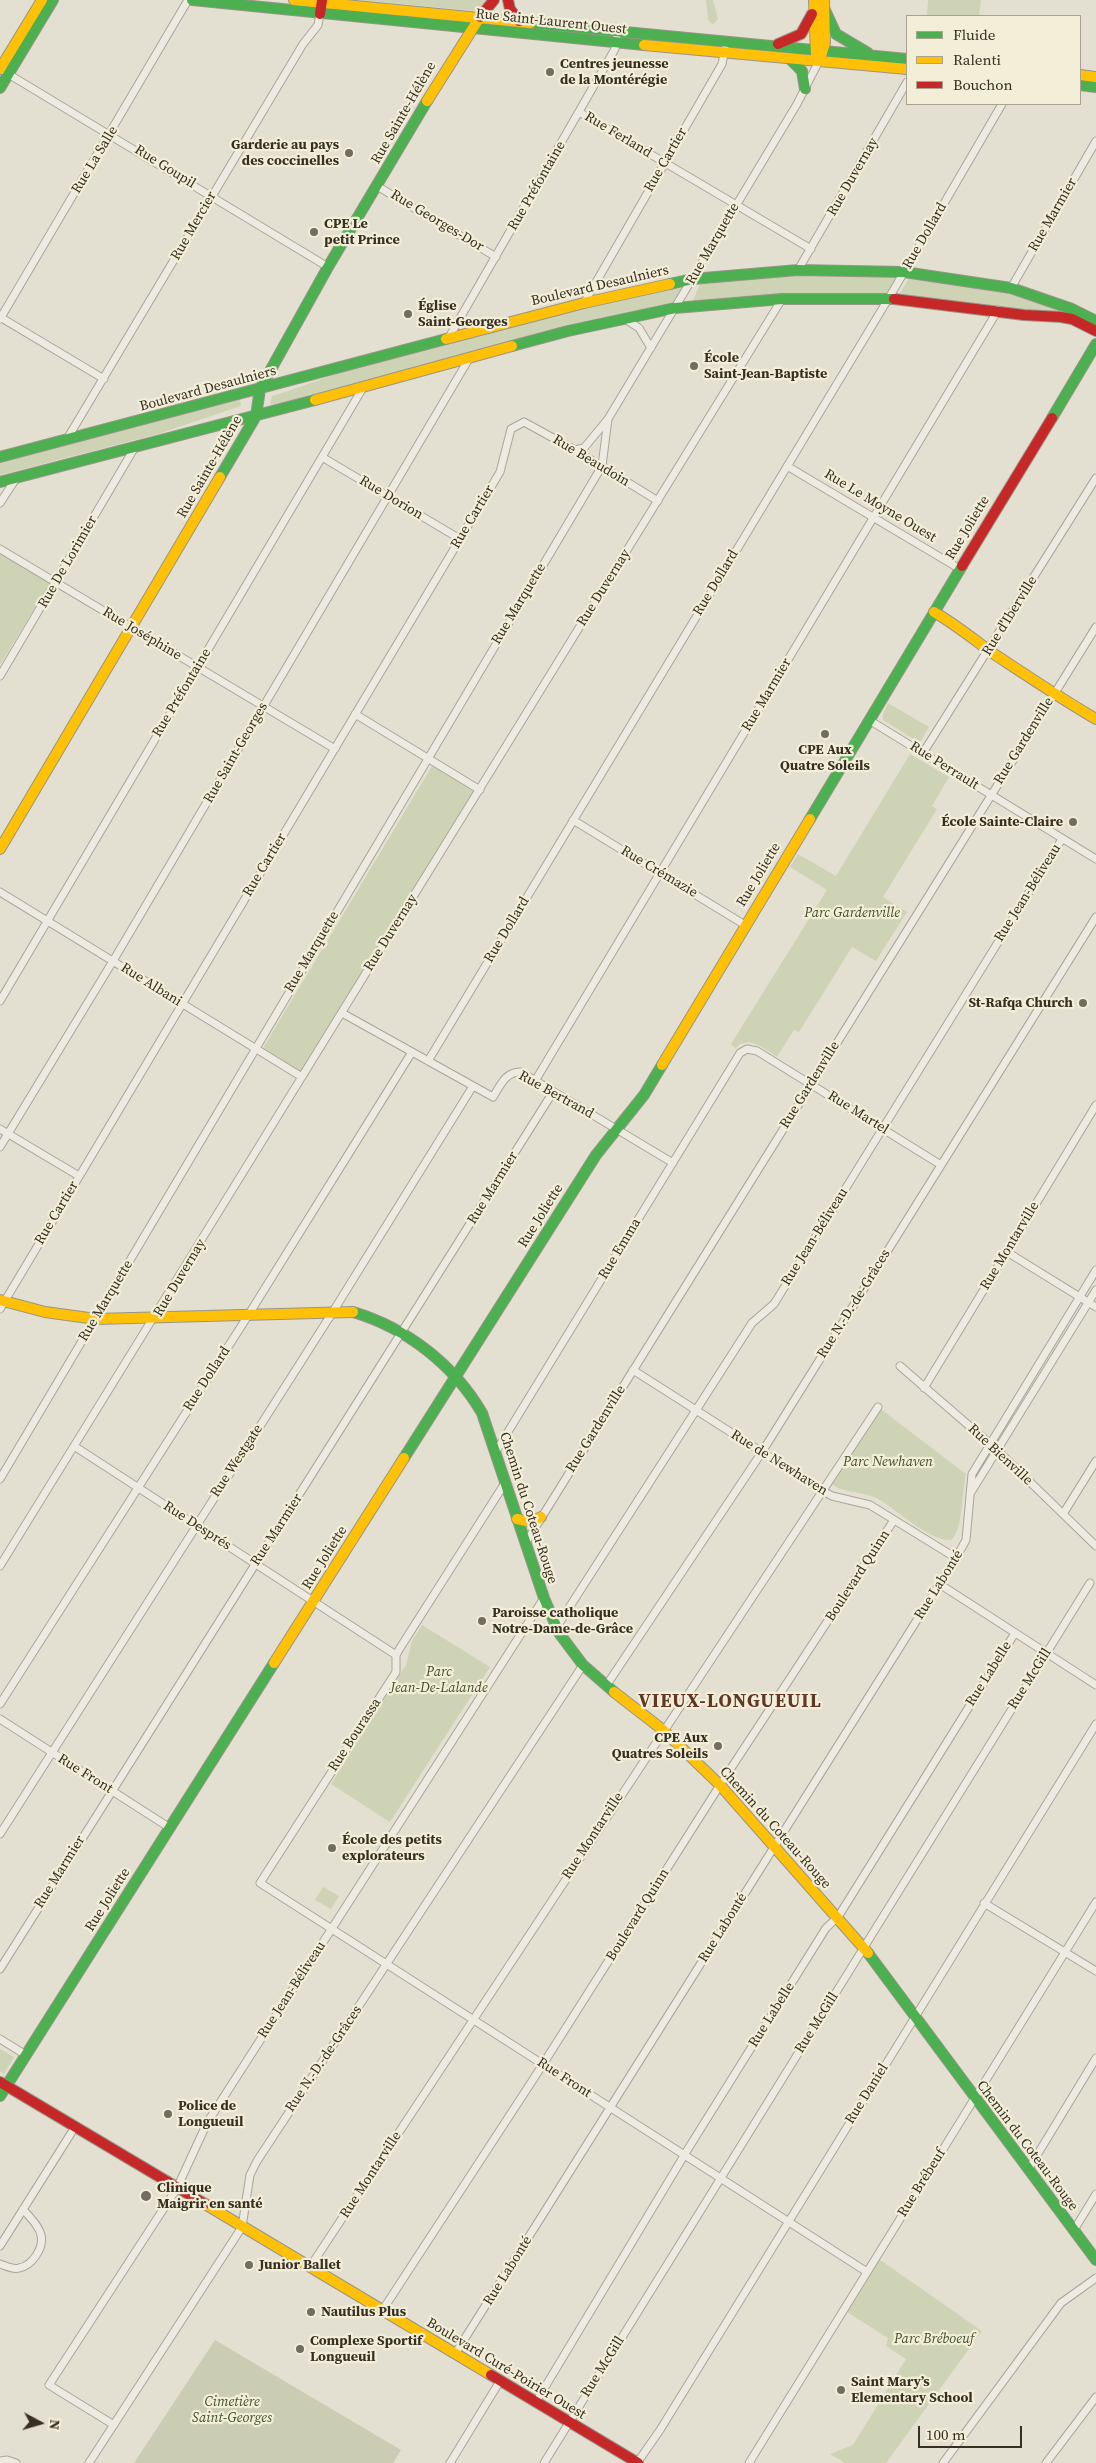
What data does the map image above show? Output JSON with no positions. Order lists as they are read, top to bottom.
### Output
{
  "streets": {
    "street": [
      "Rue Saint-Laurent Ouest",
      "Rue Sainte-Hélène",
      "Rue Ferland",
      "Rue La Salle",
      "Rue Cartier",
      "Rue Goupil",
      "Rue Duvernay",
      "Rue Préfontaine",
      "Rue Marmier",
      "Rue Georges-Dor",
      "Rue Mercier",
      "Rue Dollard",
      "Rue Marquette",
      "Boulevard Desaulniers",
      "Rue Beaudoin",
      "Rue Dorion",
      "Rue Le Moyne Ouest",
      "Rue Joliette",
      "Rue De Lorimier",
      "Rue d'Iberville",
      "Rue Joséphine",
      "Rue Gardenville",
      "Rue Saint-Georges",
      "Rue Perrault",
      "Rue Crémazie",
      "Rue Jean-Béliveau",
      "Rue Albani",
      "Rue Bertrand",
      "Rue Martel",
      "Rue Montarville",
      "Rue Emma",
      "Rue N.-D.-de-Grâces",
      "Rue Bienville",
      "Rue Westgate",
      "Rue de Newhaven",
      "Chemin du Coteau-Rouge",
      "Rue Després",
      "Boulevard Quinn",
      "Rue Labonté",
      "Rue Labelle",
      "Rue McGill",
      "Rue Bourassa",
      "Rue Front",
      "Rue Daniel",
      "Rue Brébeuf",
      "Boulevard Curé-Poirier Ouest"
    ]
  },
  "crossings": [
    ["Rue Saint-Laurent Ouest", "Rue Sainte-Hélène"],
    ["Rue Saint-Laurent Ouest", "Rue La Salle"],
    ["Rue Saint-Laurent Ouest", "Rue Cartier"],
    ["Rue Saint-Laurent Ouest", "Rue Préfontaine"],
    ["Rue Saint-Laurent Ouest", "Rue Mercier"],
    ["Rue Saint-Laurent Ouest", "Rue Marquette"],
    ["Rue Sainte-Hélène", "Rue Goupil"],
    ["Rue Sainte-Hélène", "Rue Georges-Dor"],
    ["Rue Sainte-Hélène", "Boulevard Desaulniers"],
    ["Rue Sainte-Hélène", "Rue Joséphine"],
    ["Rue Ferland", "Rue Cartier"],
    ["Rue Ferland", "Rue Duvernay"],
    ["Rue Ferland", "Rue Préfontaine"],
    ["Rue Ferland", "Rue Marquette"],
    ["Rue La Salle", "Rue Goupil"],
    ["Rue Cartier", "Boulevard Desaulniers"],
    ["Rue Cartier", "Rue Beaudoin"],
    ["Rue Cartier", "Rue Dorion"],
    ["Rue Cartier", "Rue Joséphine"],
    ["Rue Cartier", "Rue Albani"],
    ["Rue Cartier", "Chemin du Coteau-Rouge"],
    ["Rue Goupil", "Rue Mercier"],
    ["Rue Duvernay", "Boulevard Desaulniers"],
    ["Rue Duvernay", "Rue Beaudoin"],
    ["Rue Duvernay", "Rue Albani"],
    ["Rue Duvernay", "Rue Bertrand"],
    ["Rue Duvernay", "Chemin du Coteau-Rouge"],
    ["Rue Duvernay", "Rue Després"],
    ["Rue Préfontaine", "Rue Georges-Dor"],
    ["Rue Préfontaine", "Boulevard Desaulniers"],
    ["Rue Préfontaine", "Rue Dorion"],
    ["Rue Préfontaine", "Rue Joséphine"],
    ["Rue Préfontaine", "Rue Albani"],
    ["Rue Marmier", "Boulevard Desaulniers"],
    ["Rue Marmier", "Rue Le Moyne Ouest"],
    ["Rue Marmier", "Rue Crémazie"],
    ["Rue Marmier", "Rue Bertrand"],
    ["Rue Marmier", "Chemin du Coteau-Rouge"],
    ["Rue Marmier", "Rue Després"],
    ["Rue Marmier", "Rue Front"],
    ["Rue Mercier", "Boulevard Desaulniers"],
    ["Rue Dollard", "Boulevard Desaulniers"],
    ["Rue Dollard", "Rue Le Moyne Ouest"],
    ["Rue Dollard", "Rue Crémazie"],
    ["Rue Dollard", "Rue Bertrand"],
    ["Rue Dollard", "Chemin du Coteau-Rouge"],
    ["Rue Dollard", "Rue Després"],
    ["Rue Marquette", "Boulevard Desaulniers"],
    ["Rue Marquette", "Rue Beaudoin"],
    ["Rue Marquette", "Rue Albani"],
    ["Rue Marquette", "Chemin du Coteau-Rouge"],
    ["Rue Dorion", "Rue Saint-Georges"],
    ["Rue Le Moyne Ouest", "Rue Joliette"],
    ["Rue Joliette", "Rue Perrault"],
    ["Rue Joliette", "Rue Crémazie"],
    ["Rue Joliette", "Rue Bertrand"],
    ["Rue Joliette", "Chemin du Coteau-Rouge"],
    ["Rue Joliette", "Rue Després"],
    ["Rue Joliette", "Rue Front"],
    ["Rue Joliette", "Boulevard Curé-Poirier Ouest"],
    ["Rue De Lorimier", "Rue Joséphine"],
    ["Rue d'Iberville", "Rue Perrault"],
    ["Rue Joséphine", "Rue Saint-Georges"],
    ["Rue Gardenville", "Rue Perrault"],
    ["Rue Gardenville", "Rue Martel"],
    ["Rue Gardenville", "Rue de Newhaven"],
    ["Rue Gardenville", "Chemin du Coteau-Rouge"],
    ["Rue Saint-Georges", "Rue Albani"],
    ["Rue Perrault", "Rue Jean-Béliveau"],
    ["Rue Jean-Béliveau", "Rue Martel"],
    ["Rue Jean-Béliveau", "Rue N.-D.-de-Grâces"],
    ["Rue Jean-Béliveau", "Rue de Newhaven"],
    ["Rue Jean-Béliveau", "Chemin du Coteau-Rouge"],
    ["Rue Jean-Béliveau", "Rue Front"],
    ["Rue Jean-Béliveau", "Boulevard Curé-Poirier Ouest"],
    ["Rue Bertrand", "Rue Emma"],
    ["Rue Bertrand", "Rue Westgate"],
    ["Rue Martel", "Rue Emma"],
    ["Rue Martel", "Rue N.-D.-de-Grâces"],
    ["Rue Montarville", "Rue Bienville"],
    ["Rue Montarville", "Rue de Newhaven"],
    ["Rue Montarville", "Chemin du Coteau-Rouge"],
    ["Rue Montarville", "Rue Front"],
    ["Rue Montarville", "Boulevard Curé-Poirier Ouest"],
    ["Rue Emma", "Chemin du Coteau-Rouge"],
    ["Rue N.-D.-de-Grâces", "Rue de Newhaven"],
    ["Rue N.-D.-de-Grâces", "Chemin du Coteau-Rouge"],
    ["Rue N.-D.-de-Grâces", "Rue Front"],
    ["Rue N.-D.-de-Grâces", "Boulevard Curé-Poirier Ouest"],
    ["Rue Westgate", "Chemin du Coteau-Rouge"],
    ["Rue Westgate", "Rue Després"],
    ["Rue Westgate", "Rue Front"],
    ["Rue de Newhaven", "Boulevard Quinn"],
    ["Rue de Newhaven", "Rue Labonté"],
    ["Chemin du Coteau-Rouge", "Boulevard Quinn"],
    ["Chemin du Coteau-Rouge", "Rue Labonté"],
    ["Chemin du Coteau-Rouge", "Rue Labelle"],
    ["Chemin du Coteau-Rouge", "Rue McGill"],
    ["Chemin du Coteau-Rouge", "Rue Bourassa"],
    ["Chemin du Coteau-Rouge", "Rue Daniel"],
    ["Chemin du Coteau-Rouge", "Rue Brébeuf"],
    ["Rue Després", "Rue Bourassa"],
    ["Boulevard Quinn", "Rue Front"],
    ["Boulevard Quinn", "Boulevard Curé-Poirier Ouest"],
    ["Rue Labonté", "Rue Front"],
    ["Rue Labonté", "Boulevard Curé-Poirier Ouest"],
    ["Rue Labelle", "Rue Front"],
    ["Rue Labelle", "Boulevard Curé-Poirier Ouest"],
    ["Rue McGill", "Rue Front"],
    ["Rue McGill", "Boulevard Curé-Poirier Ouest"],
    ["Rue Bourassa", "Rue Front"],
    ["Rue Front", "Rue Daniel"],
    ["Rue Front", "Rue Brébeuf"],
    ["Rue Daniel", "Boulevard Curé-Poirier Ouest"]
  ],
  "districts": ["VIEUX-LONGUEUIL"],
  "parks": [
    "Parc Gardenville",
    "Parc Newhaven",
    "Parc Jean-De-Lalande",
    "Parc Bréboeuf",
    "Cimetière Saint-Georges"
  ],
  "places": [
    "Centres jeunesse de la Montérégie",
    "Garderie au pays des coccinelles",
    "CPE Le petit Prince",
    "Église Saint-Georges",
    "École Saint-Jean-Baptiste",
    "CPE Aux Quatre Soleils",
    "École Sainte-Claire",
    "St-Rafqa Church",
    "Paroisse catholique Notre-Dame-de-Grâce",
    "CPE Aux Quatres Soleils",
    "École des petits explorateurs",
    "Police de Longueuil",
    "Clinique Maigrir en santé",
    "Junior Ballet",
    "Nautilus Plus",
    "Complexe Sportif Longueuil",
    "Saint Mary’s Elementary School"
  ],
  "legend": ["Fluide", "Ralenti", "Bouchon"],
  "scale_bar": "100 m",
  "north": "right"
}
